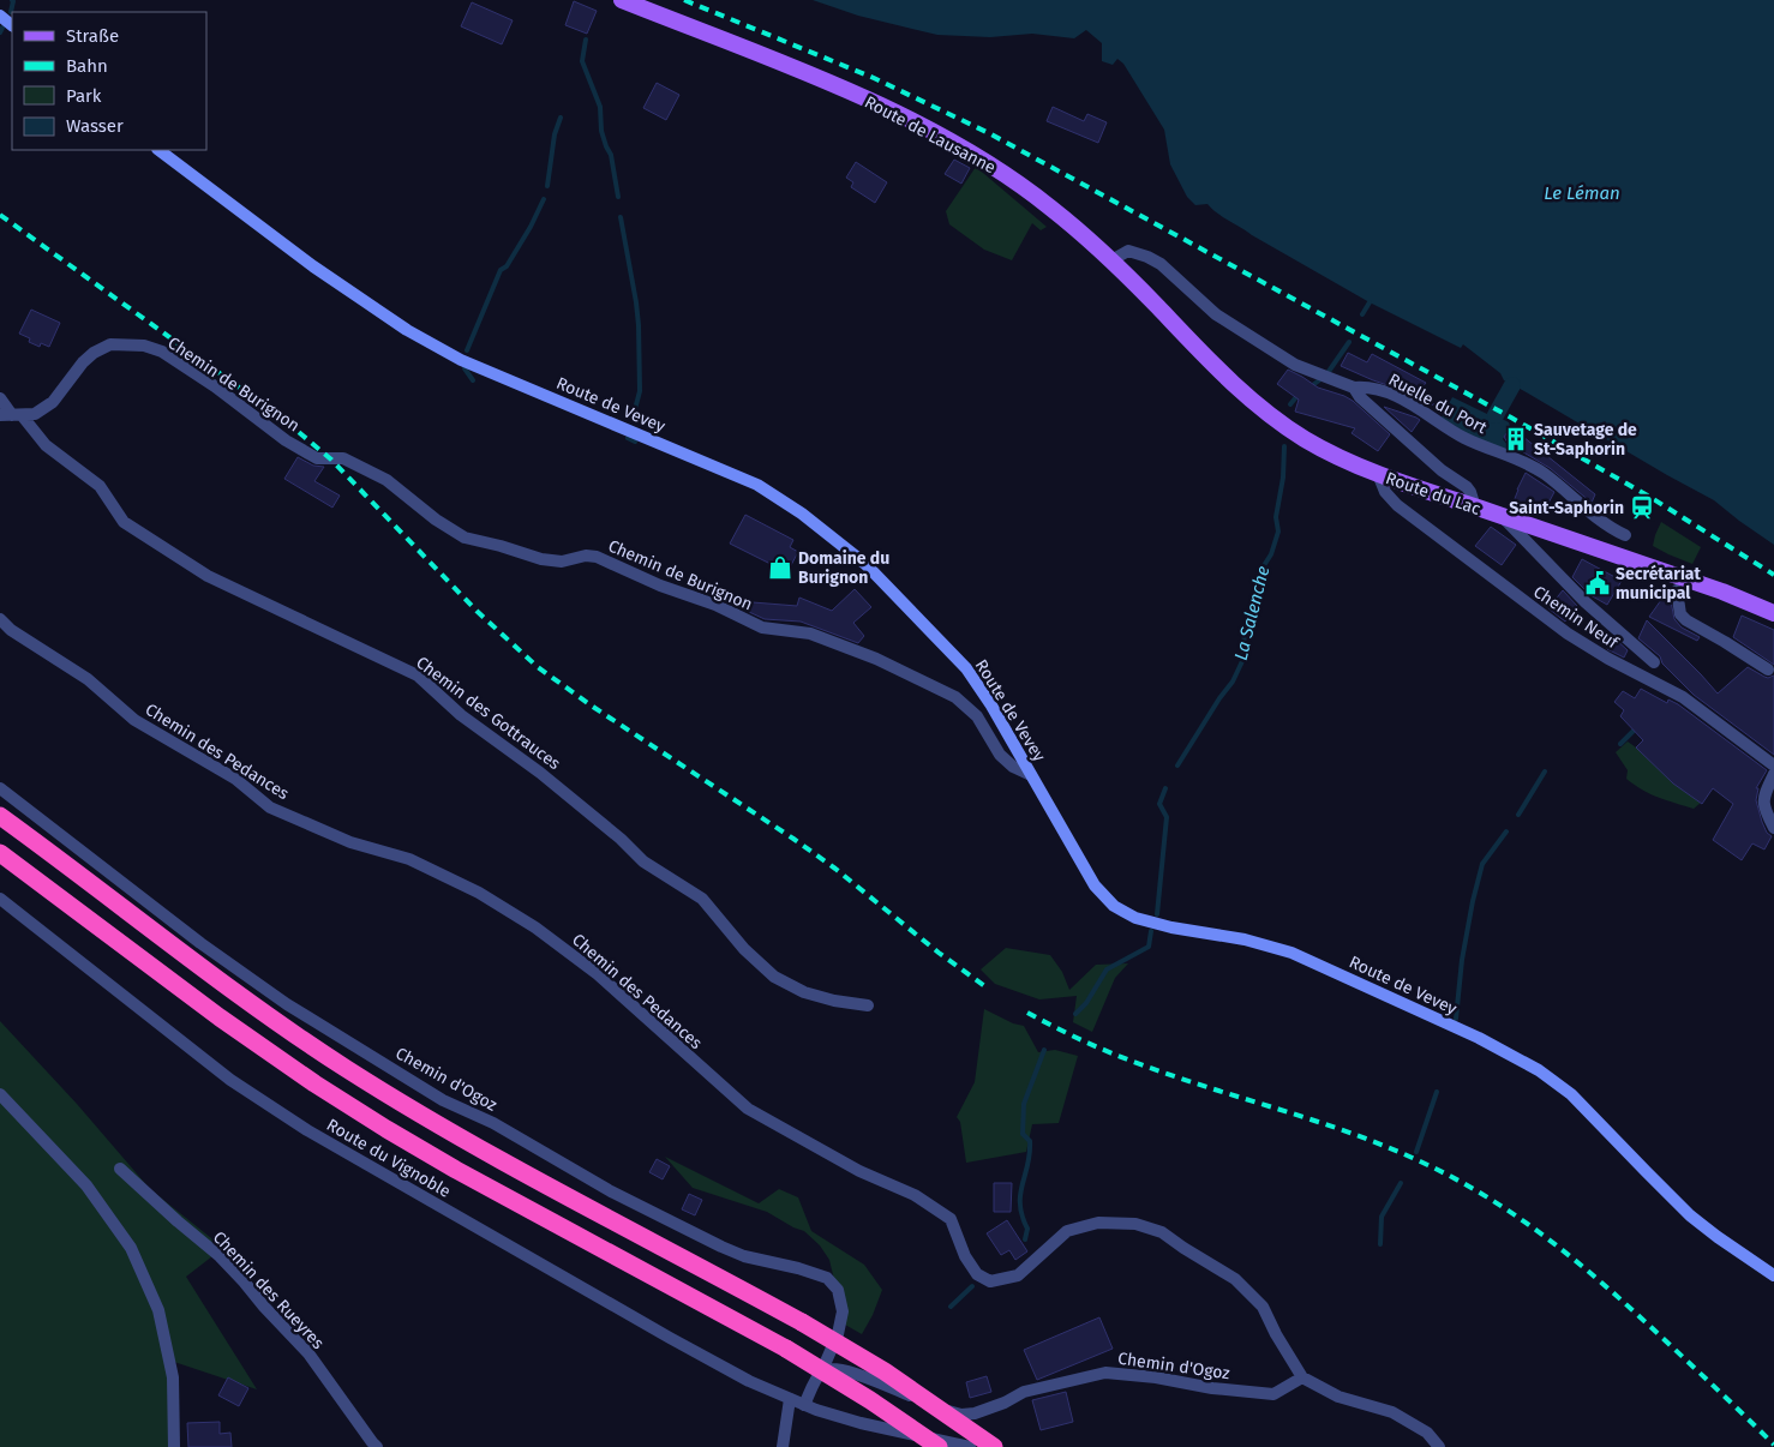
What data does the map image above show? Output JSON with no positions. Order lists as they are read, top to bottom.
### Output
{
  "streets": {
    "main road": ["Route de Lausanne", "Route de Vevey", "Route du Lac"],
    "street": [
      "Chemin de Burignon",
      "Ruelle du Port",
      "Chemin Neuf",
      "Chemin des Gottrauces",
      "Chemin des Pedances",
      "Chemin d'Ogoz",
      "Route du Vignoble",
      "Chemin des Rueyres"
    ]
  },
  "crossings": [
    ["Route de Lausanne", "Ruelle du Port"],
    ["Route de Lausanne", "Route du Lac"],
    ["Chemin de Burignon", "Route de Vevey"],
    ["Chemin de Burignon", "Chemin des Gottrauces"],
    ["Route du Lac", "Chemin Neuf"],
    ["Chemin des Pedances", "Chemin d'Ogoz"],
    ["Chemin d'Ogoz", "Route du Vignoble"]
  ],
  "water": ["Le Léman", "La Salenche"],
  "places": {
    "building": ["Sauvetage de St-Saphorin"],
    "station": ["Saint-Saphorin"],
    "shop": ["Domaine du Burignon"],
    "public building": ["Secrétariat municipal"]
  },
  "legend": [
    "Straße",
    "Bahn",
    "Park",
    "Wasser"
  ]
}
